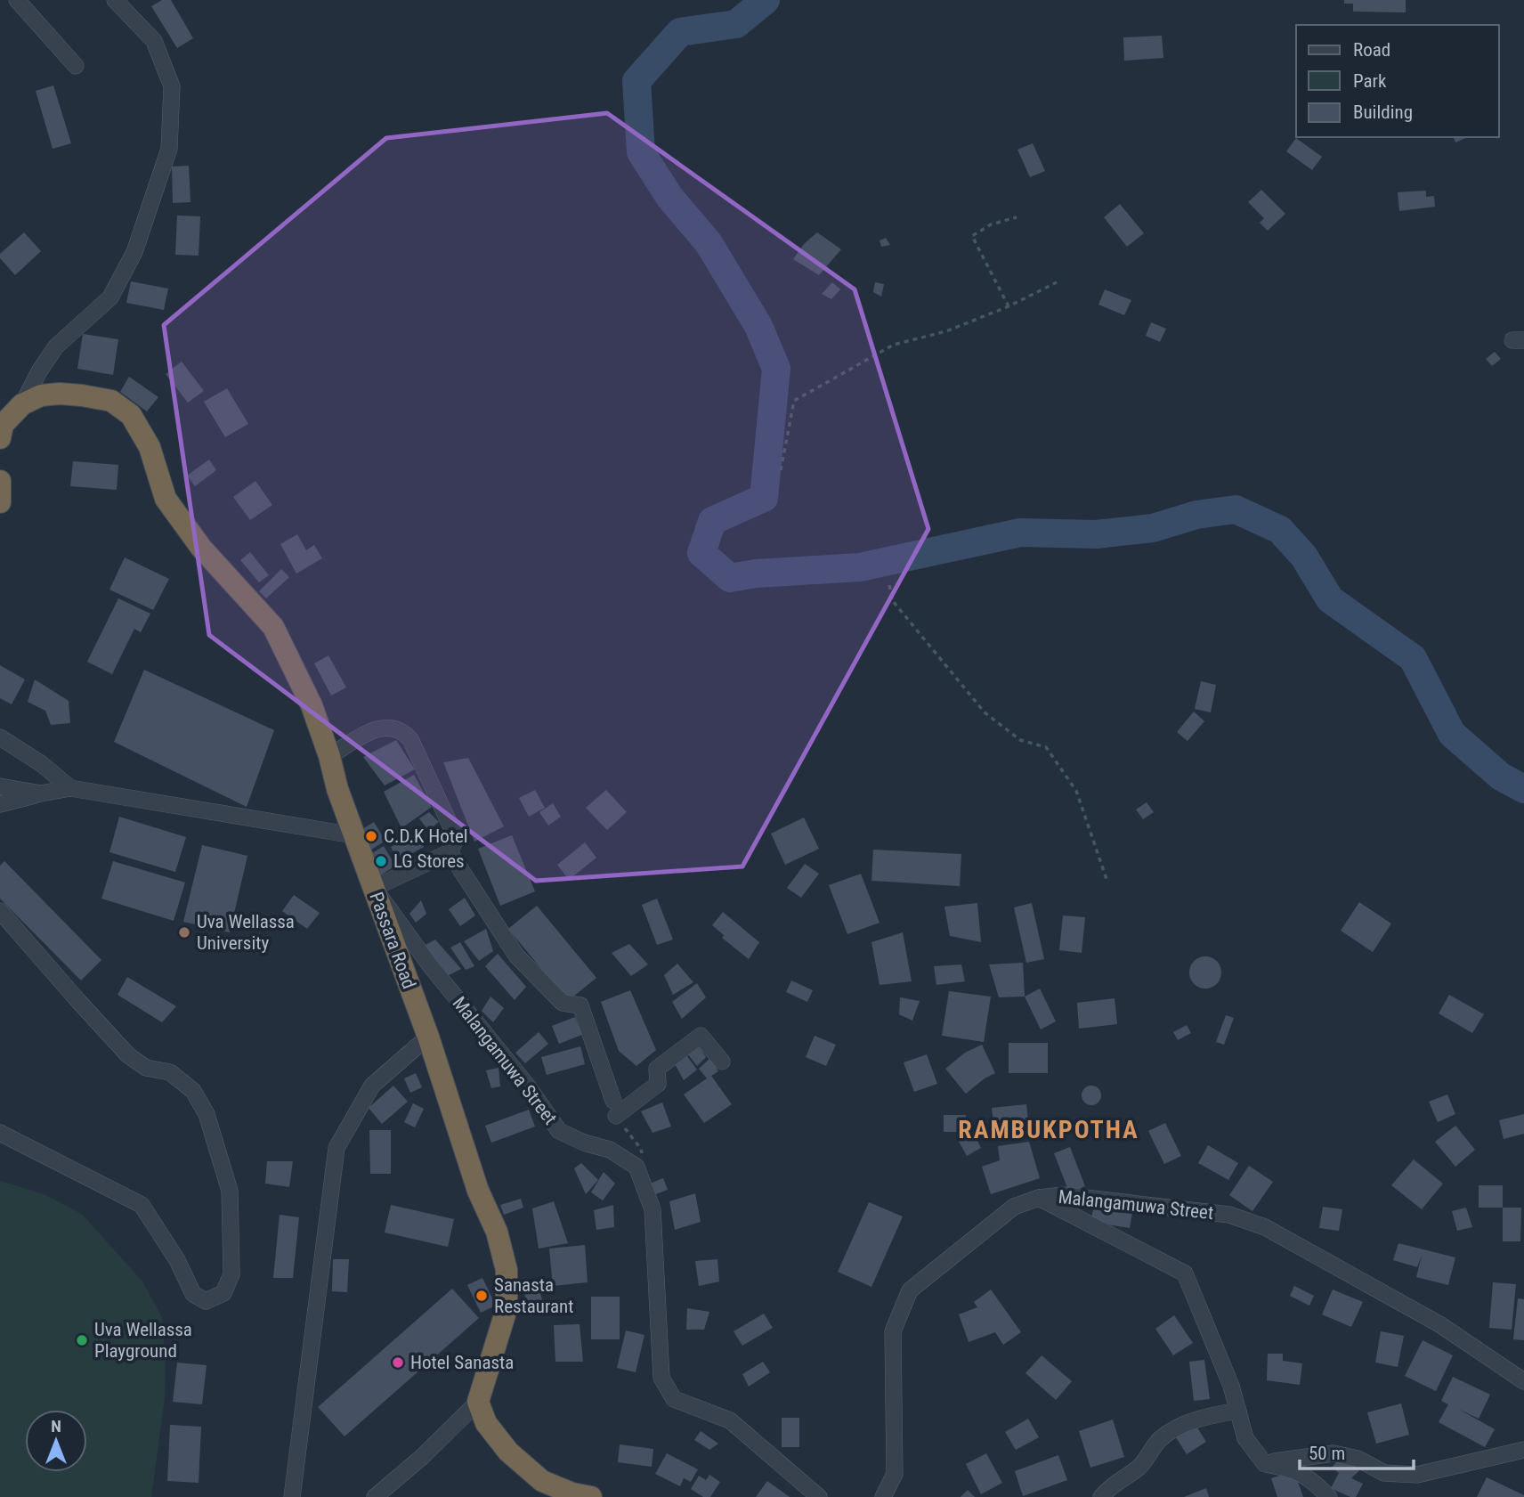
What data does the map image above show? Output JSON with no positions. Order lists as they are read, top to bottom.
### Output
{
  "streets": {
    "highway": ["Passara Road"],
    "street": ["Malangamuwa Street"]
  },
  "crossings": [
    ["Passara Road", "Malangamuwa Street"]
  ],
  "districts": ["RAMBUKPOTHA"],
  "places": [
    "C.D.K Hotel",
    "LG Stores",
    "Uva Wellassa University",
    "Sanasta Restaurant",
    "Uva Wellassa Playground",
    "Hotel Sanasta"
  ],
  "legend": ["Road", "Park", "Building"],
  "scale_bar": "50 m",
  "north": "top"
}
